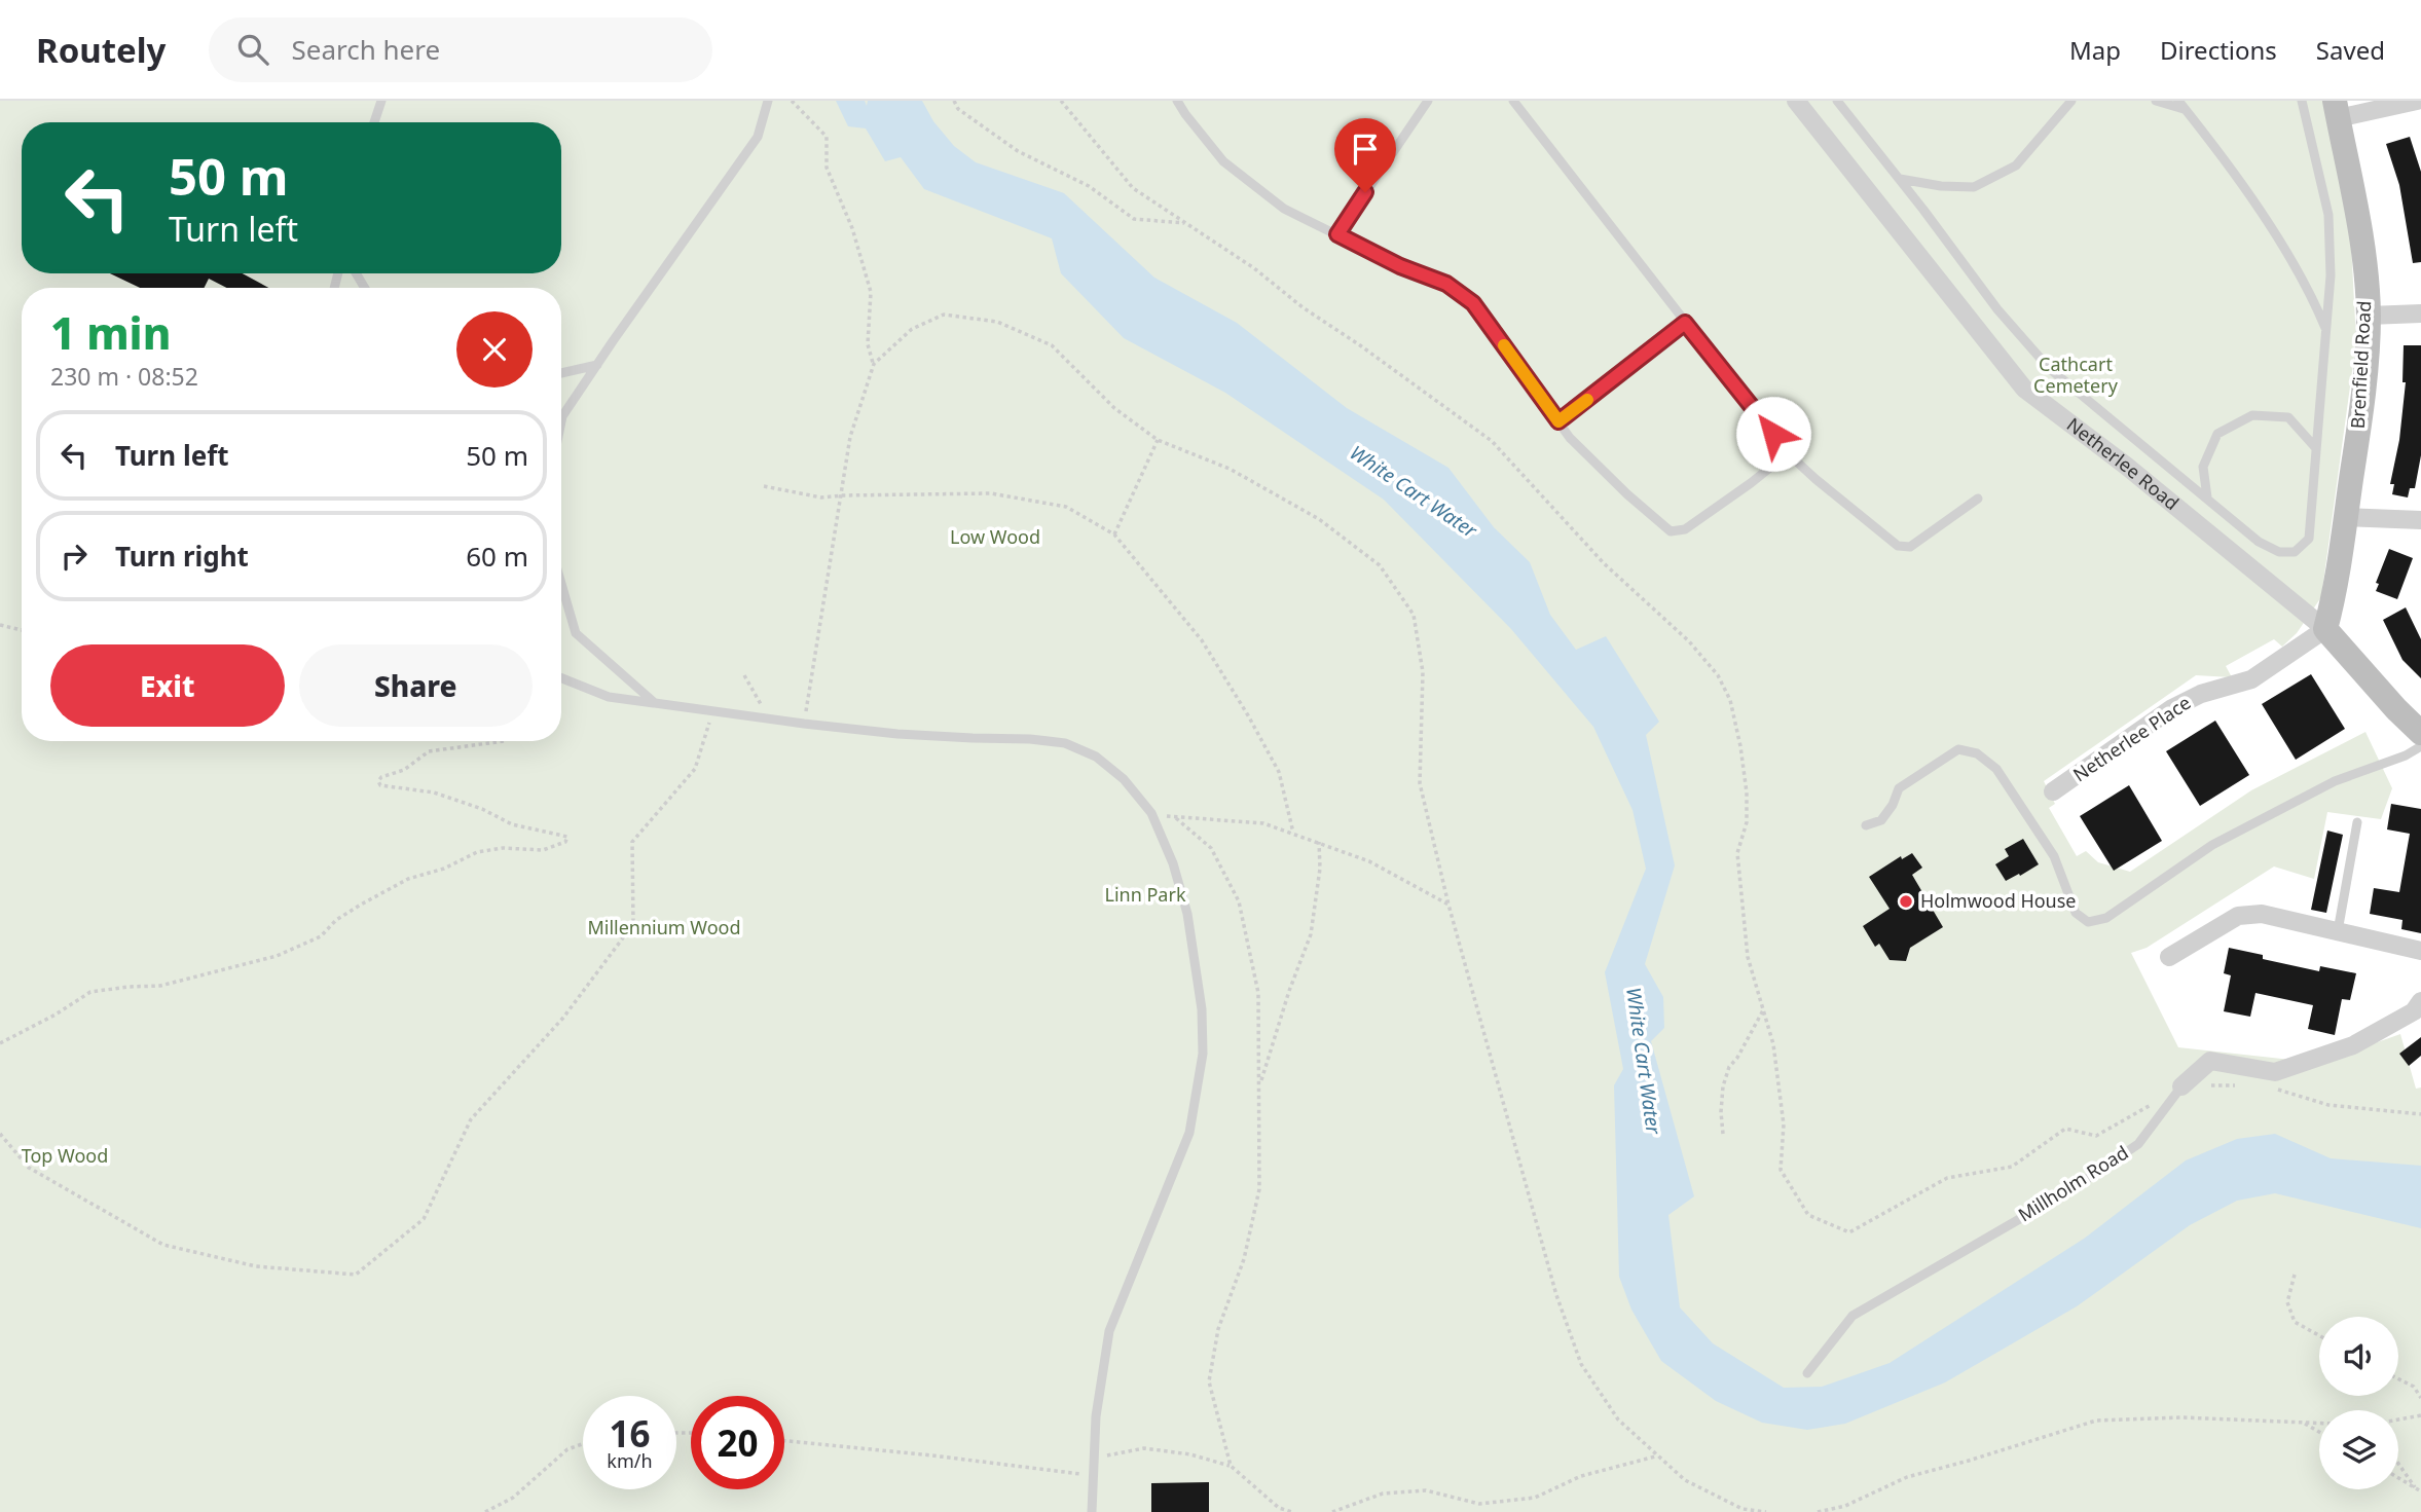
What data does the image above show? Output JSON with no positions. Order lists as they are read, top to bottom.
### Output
{
  "streets": {
    "street": [
      "Brenfield Road",
      "Netherlee Road",
      "Netherlee Place",
      "Millholm Road"
    ]
  },
  "crossings": [
    ["Brenfield Road", "Netherlee Road"],
    ["Brenfield Road", "Netherlee Place"],
    ["Netherlee Road", "Netherlee Place"]
  ],
  "water": ["White Cart Water"],
  "parks": [
    "Cathcart Cemetery",
    "Low Wood",
    "Linn Park",
    "Millennium Wood",
    "Top Wood"
  ],
  "places": ["Holmwood House"],
  "page": {
    "header": "Routely",
    "search": "Search here",
    "nav": ["Map", "Directions", "Saved"],
    "turn": ["50 m", "Turn left"],
    "heading": ["1 min", "230 m · 08:52"],
    "list": [
      {
        "name": "Turn left",
        "value": "50 m"
      },
      {
        "name": "Turn right",
        "value": "60 m"
      }
    ],
    "buttons": ["Exit", "Share"],
    "speed": "16 km/h",
    "limit": "20"
  }
}
